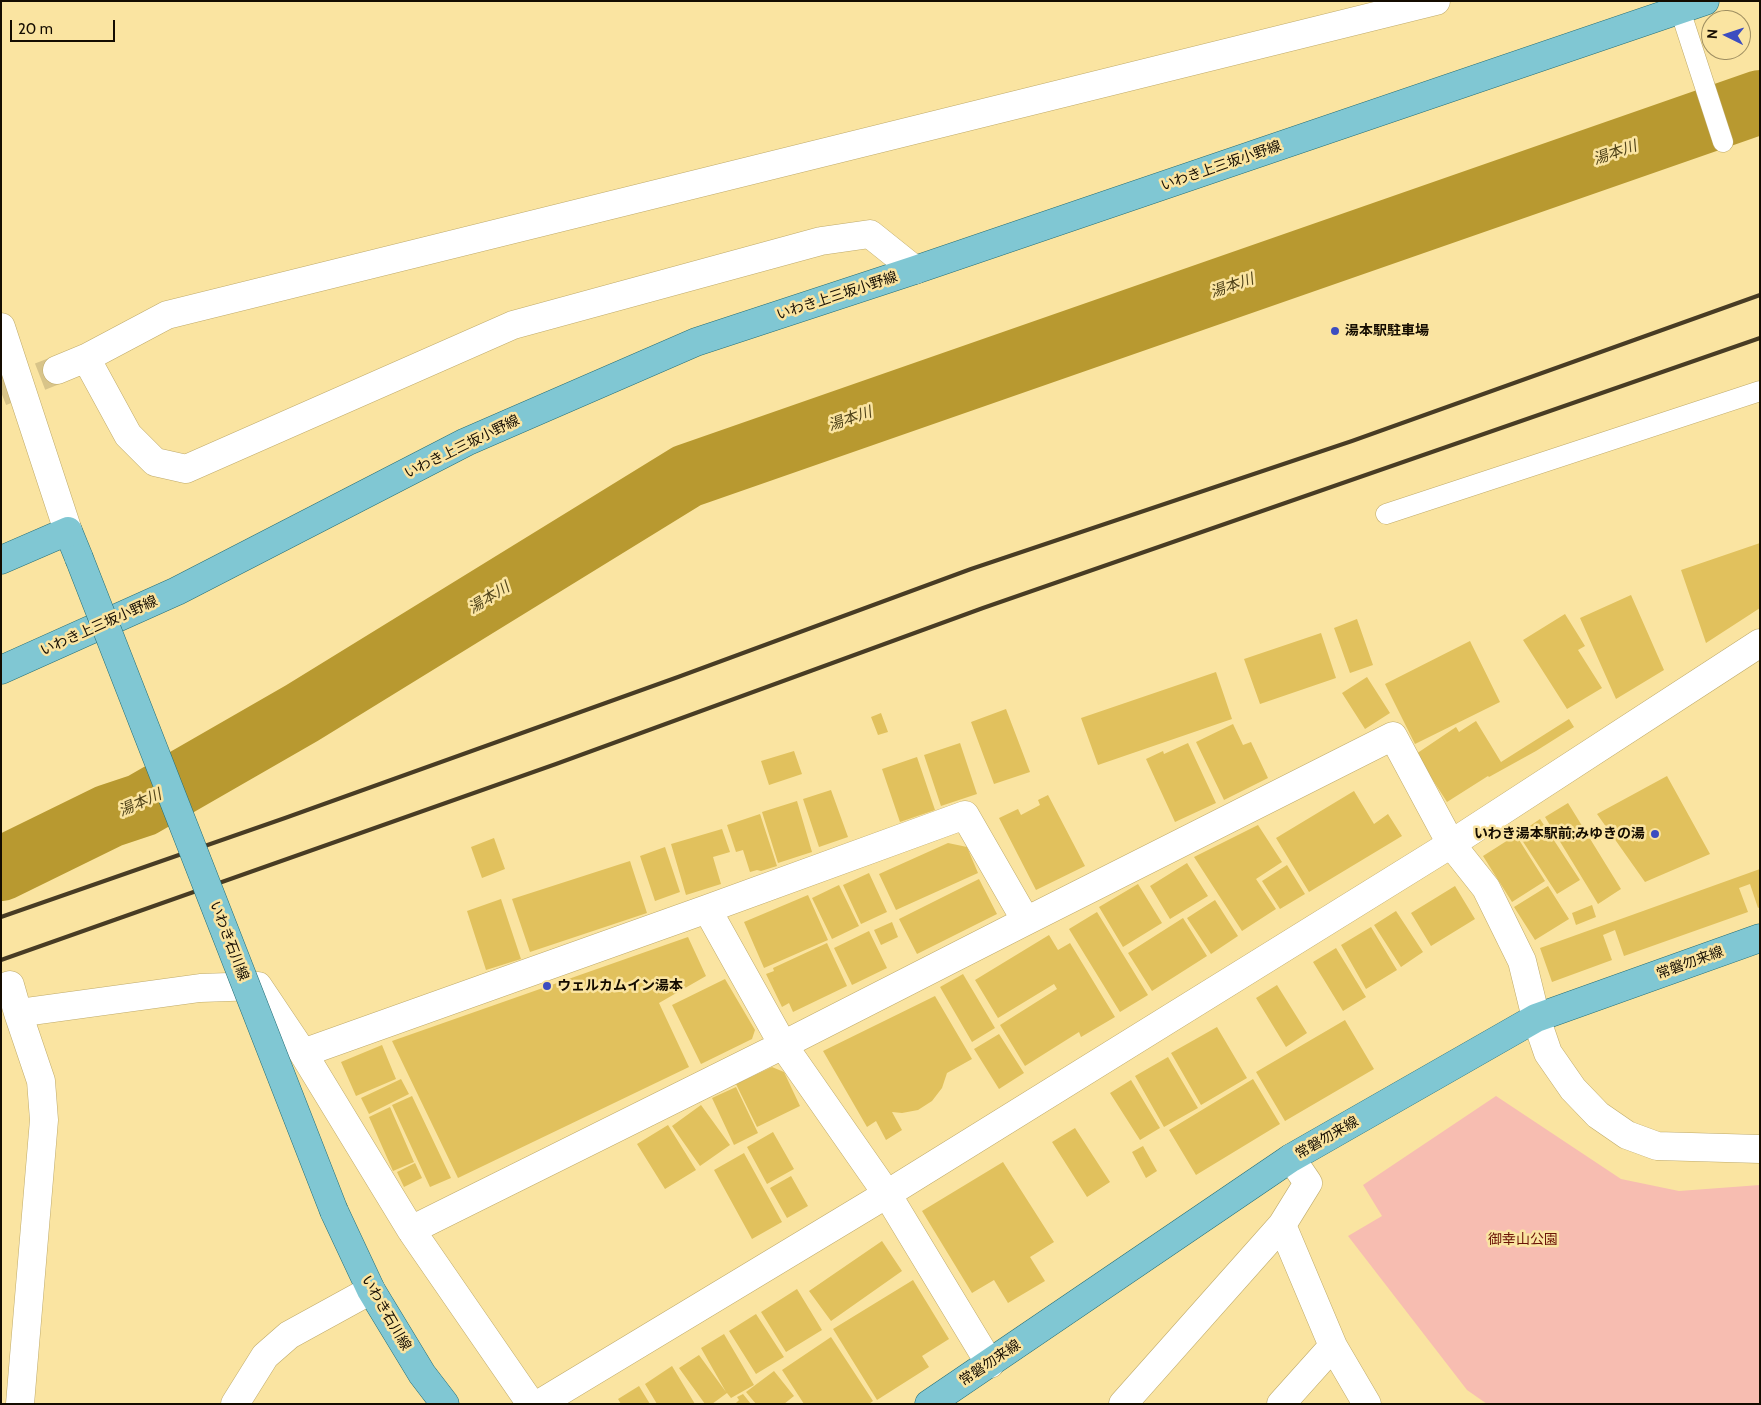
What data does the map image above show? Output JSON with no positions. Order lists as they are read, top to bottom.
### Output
{
  "streets": {
    "main road": ["いわき上三坂小野線", "いわき石川線", "常磐勿来線"]
  },
  "water": ["湯本川"],
  "parks": ["御幸山公園"],
  "places": ["湯本駅駐車場", "いわき湯本駅前;みゆきの湯", "ウェルカムイン湯本"],
  "scale_bar": "20 m",
  "north": "left"
}
